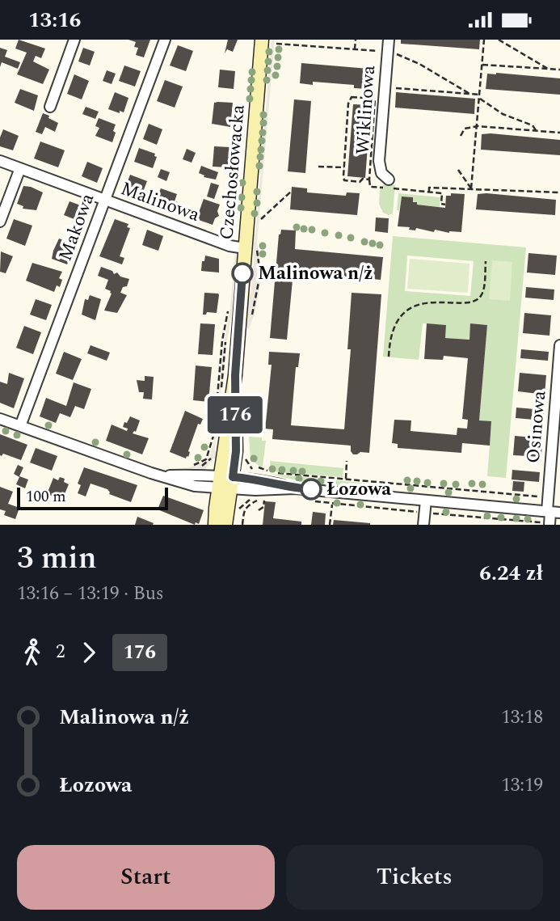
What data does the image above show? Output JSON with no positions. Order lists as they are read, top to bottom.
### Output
{
  "streets": {
    "street": [
      "Wiklinowa",
      "Czechosłowacka",
      "Malinowa",
      "Makowa",
      "Osinowa"
    ]
  },
  "crossings": [
    ["Czechosłowacka", "Malinowa"],
    ["Malinowa", "Makowa"]
  ],
  "places": ["Malinowa n/ż", "Łozowa"],
  "lines": ["bus line 176"],
  "scale_bar": "100 m",
  "page": {
    "status": "13:16",
    "on_map": "176",
    "scale": "100 m",
    "heading": ["3 min", "13:16 – 13:19 · Bus", "6.24 zł"],
    "legs": ["2", "176"],
    "list": [
      {
        "name": "Malinowa n/ż",
        "value": "13:18"
      },
      {
        "name": "Łozowa",
        "value": "13:19"
      }
    ],
    "buttons": ["Start", "Tickets"]
  }
}
